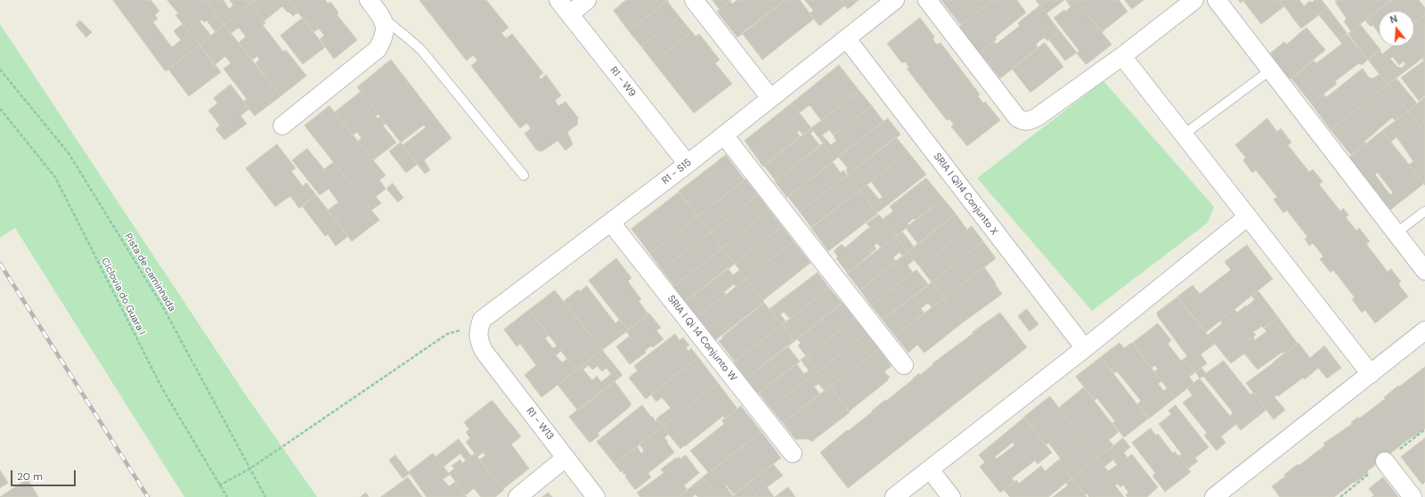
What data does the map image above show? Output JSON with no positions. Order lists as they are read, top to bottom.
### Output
{
  "streets": {
    "street": [
      "R1 - W9",
      "R1 - S15",
      "SRIA I Qi14 Conjunto X",
      "SRIA I Qi 14 Conjunto W",
      "R1 - W13"
    ],
    "path": ["Pista de caminhada", "Ciclovia do Guara I"]
  },
  "crossings": [
    ["R1 - W9", "R1 - S15"],
    ["R1 - S15", "SRIA I Qi14 Conjunto X"],
    ["R1 - S15", "SRIA I Qi 14 Conjunto W"],
    ["R1 - S15", "R1 - W13"]
  ],
  "scale_bar": "20 m",
  "north": "top"
}
